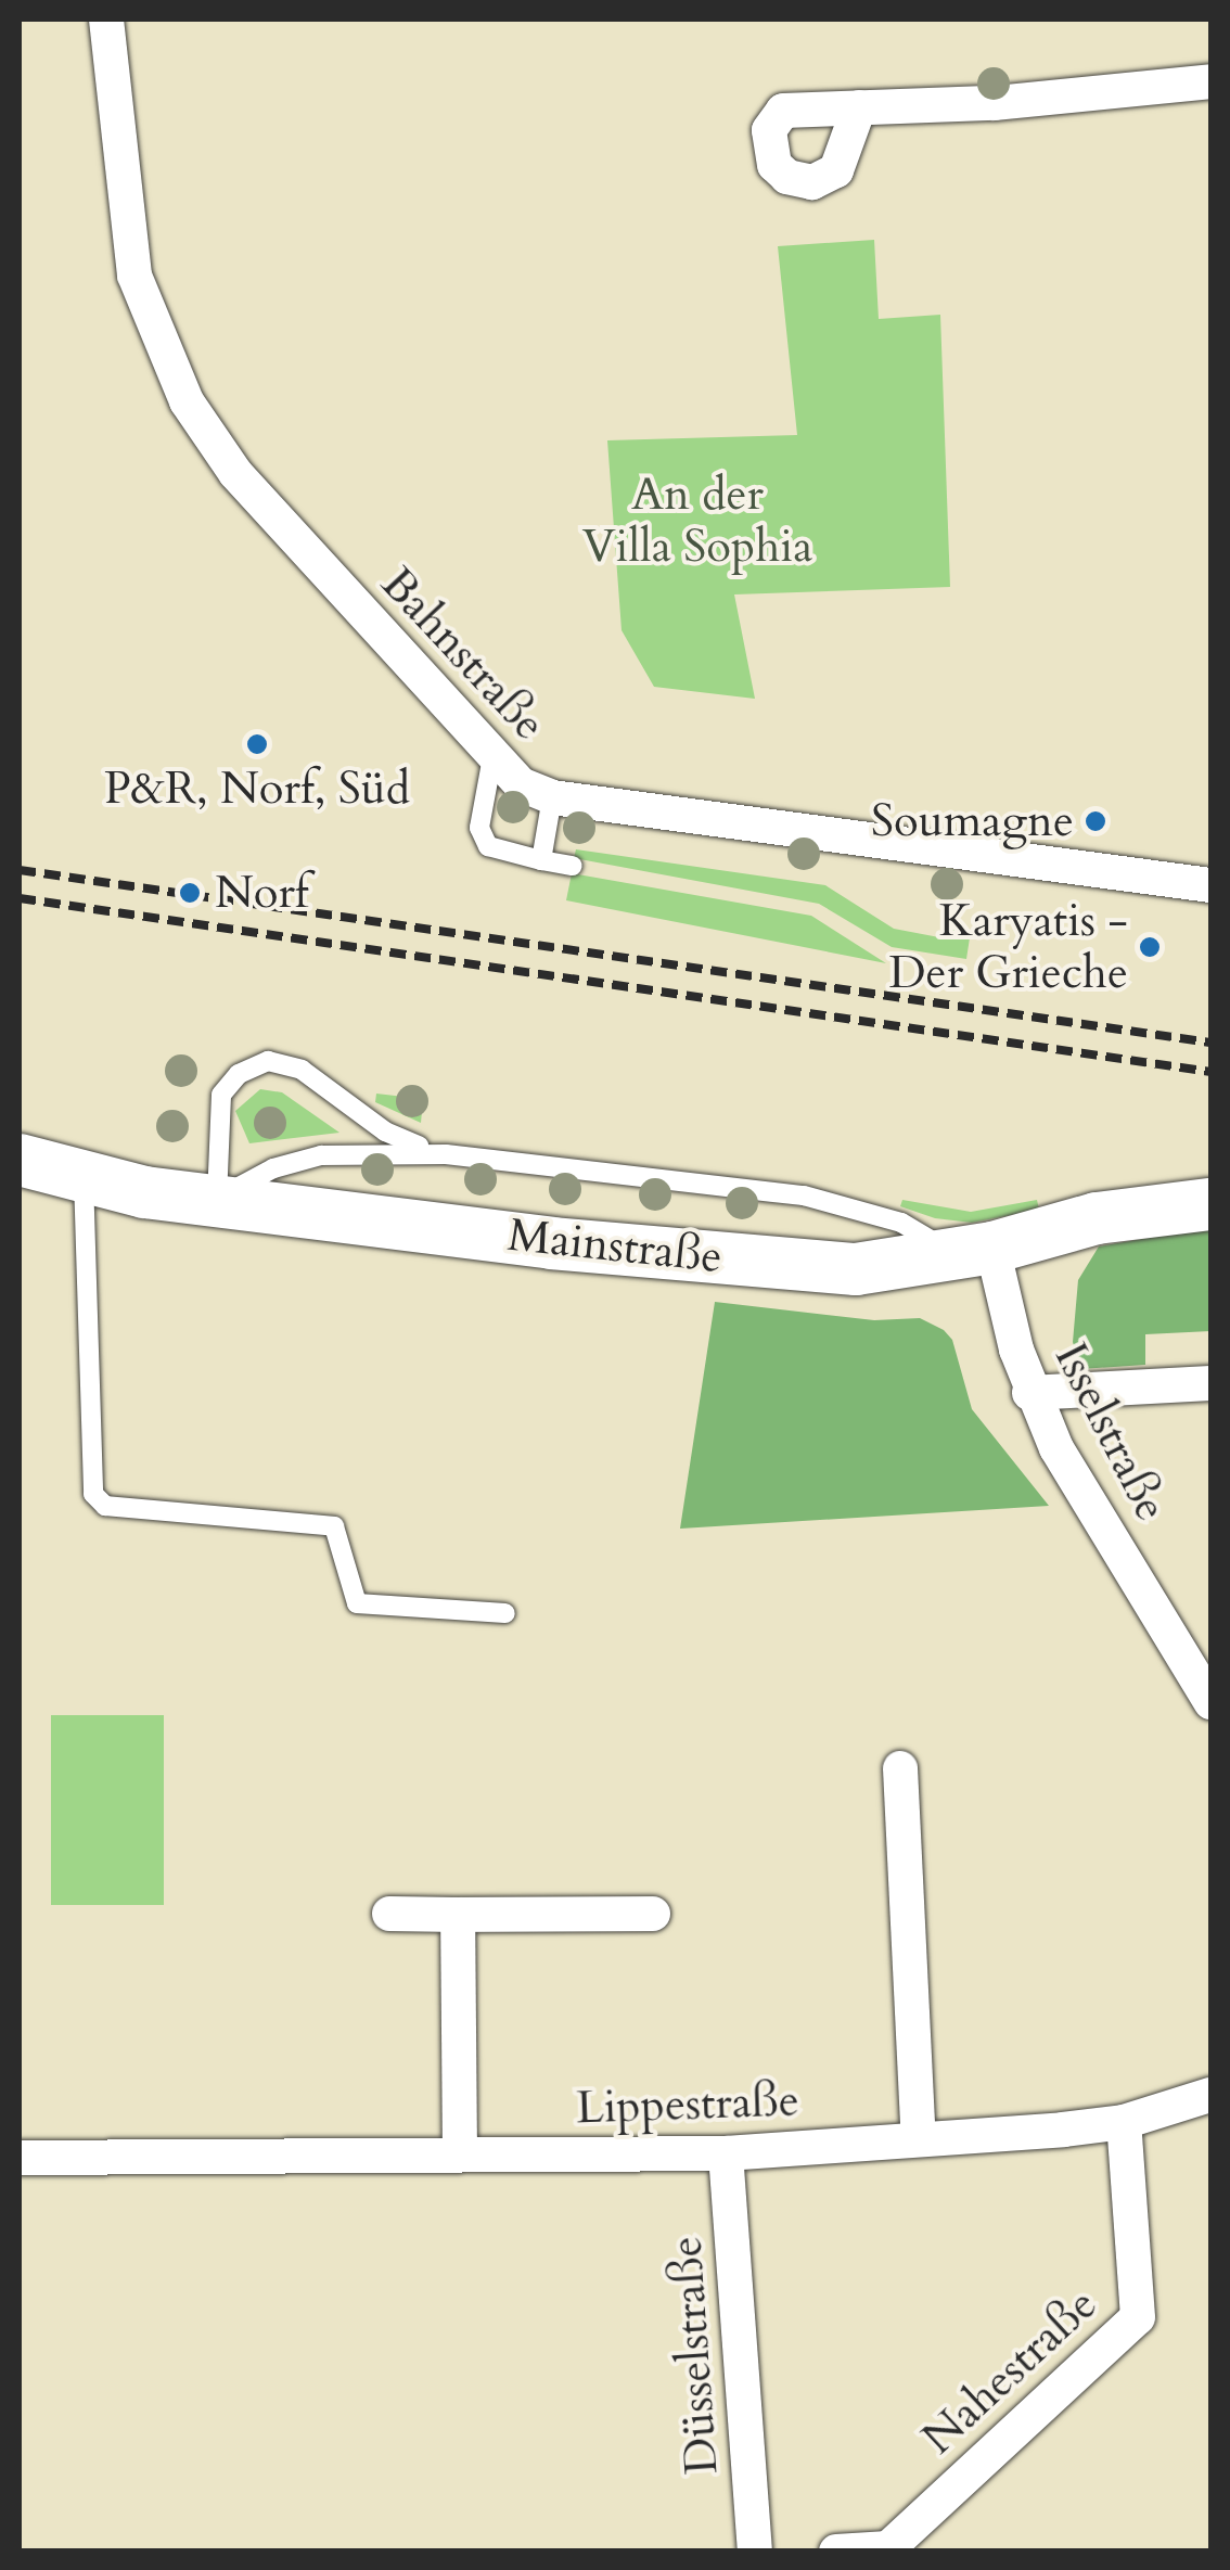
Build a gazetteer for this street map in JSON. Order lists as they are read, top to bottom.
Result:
{
  "streets": {
    "street": [
      "Bahnstraße",
      "Mainstraße",
      "Isselstraße",
      "Lippestraße",
      "Düsselstraße",
      "Nahestraße"
    ]
  },
  "crossings": [
    ["Mainstraße", "Isselstraße"],
    ["Lippestraße", "Düsselstraße"],
    ["Lippestraße", "Nahestraße"]
  ],
  "parks": ["An der Villa Sophia"],
  "places": [
    "P&R, Norf, Süd",
    "Soumagne",
    "Norf",
    "Karyatis - Der Grieche"
  ]
}
